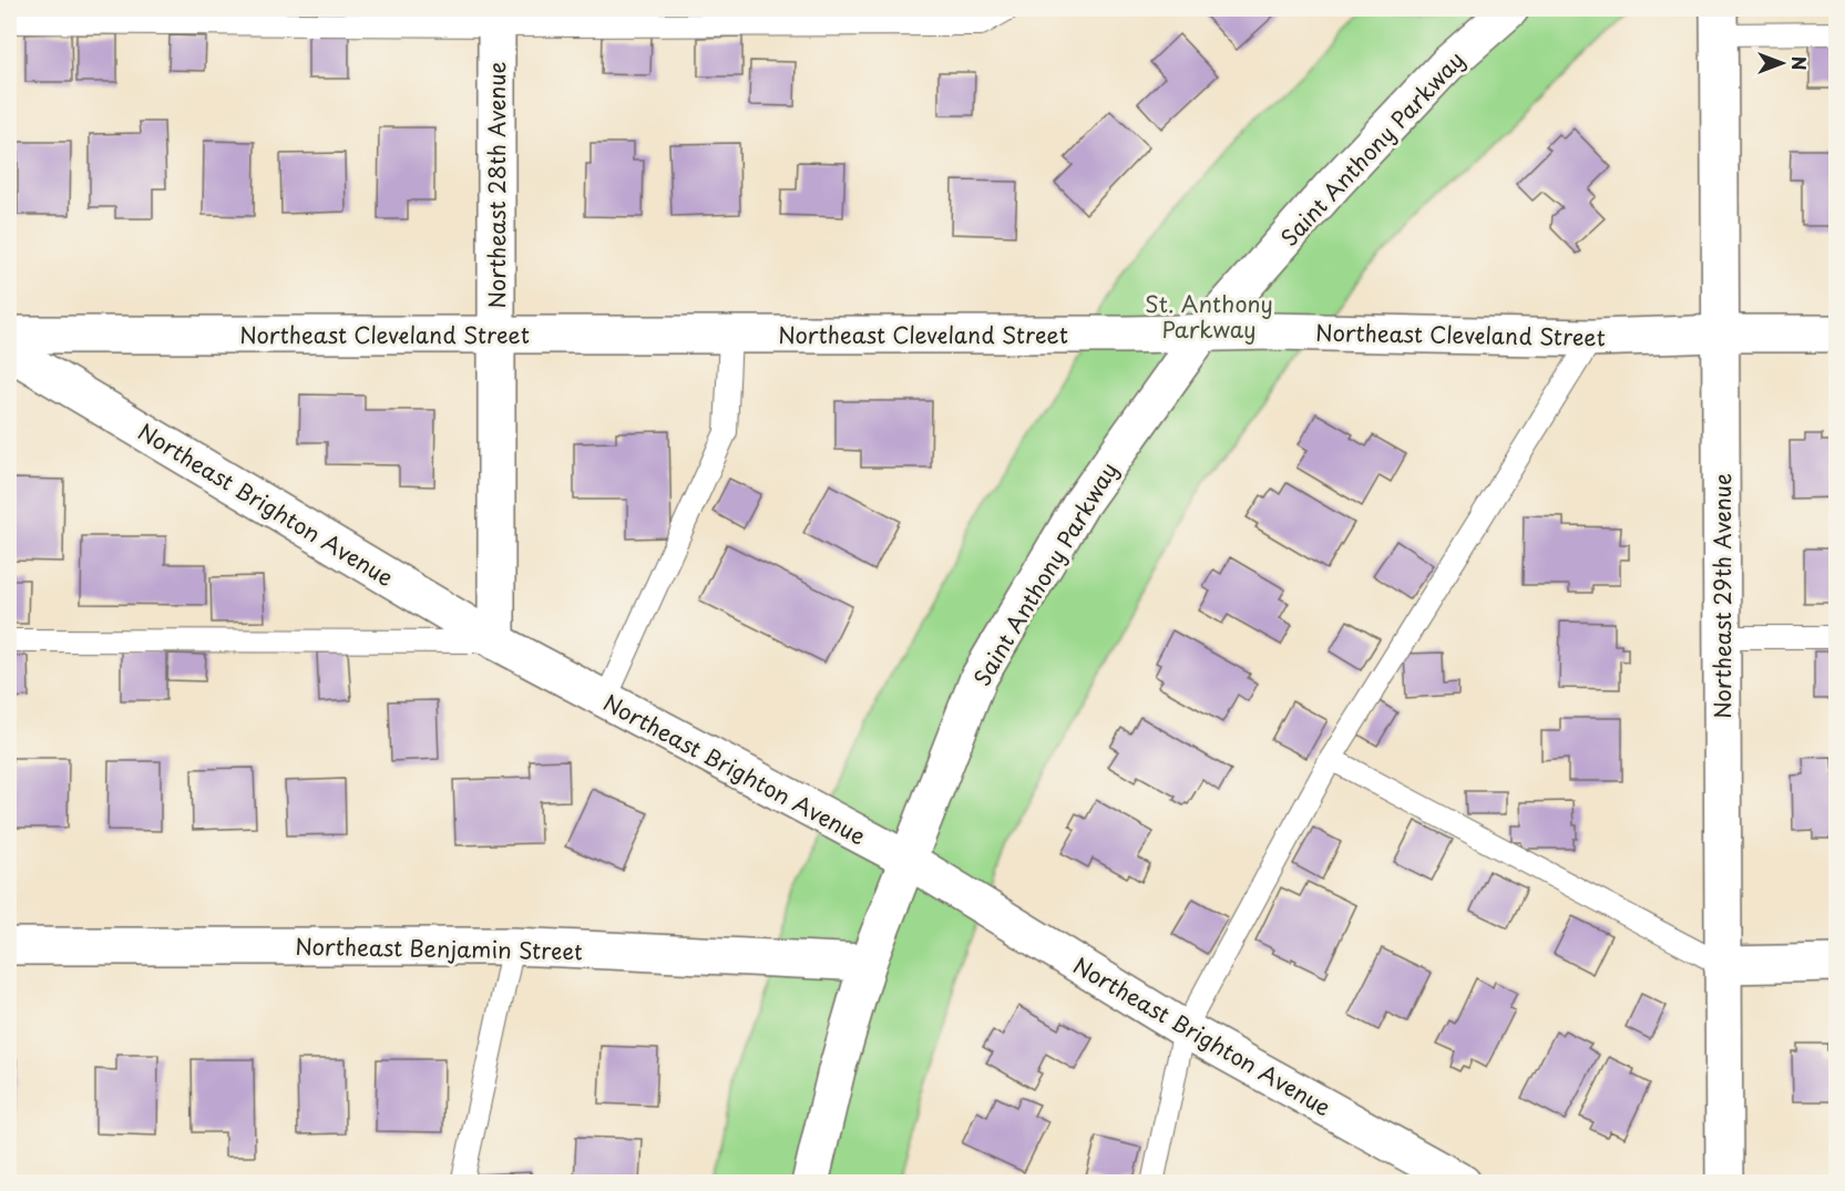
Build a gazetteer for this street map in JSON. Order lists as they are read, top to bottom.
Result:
{
  "streets": {
    "street": [
      "Saint Anthony Parkway",
      "Northeast 28th Avenue",
      "Northeast Cleveland Street",
      "Northeast Brighton Avenue",
      "Northeast 29th Avenue",
      "Northeast Benjamin Street"
    ]
  },
  "crossings": [
    ["Saint Anthony Parkway", "Northeast Cleveland Street"],
    ["Saint Anthony Parkway", "Northeast Brighton Avenue"],
    ["Saint Anthony Parkway", "Northeast Benjamin Street"],
    ["Northeast 28th Avenue", "Northeast Cleveland Street"],
    ["Northeast 28th Avenue", "Northeast Brighton Avenue"],
    ["Northeast Cleveland Street", "Northeast 29th Avenue"]
  ],
  "parks": ["St. Anthony Parkway"],
  "north": "right"
}
